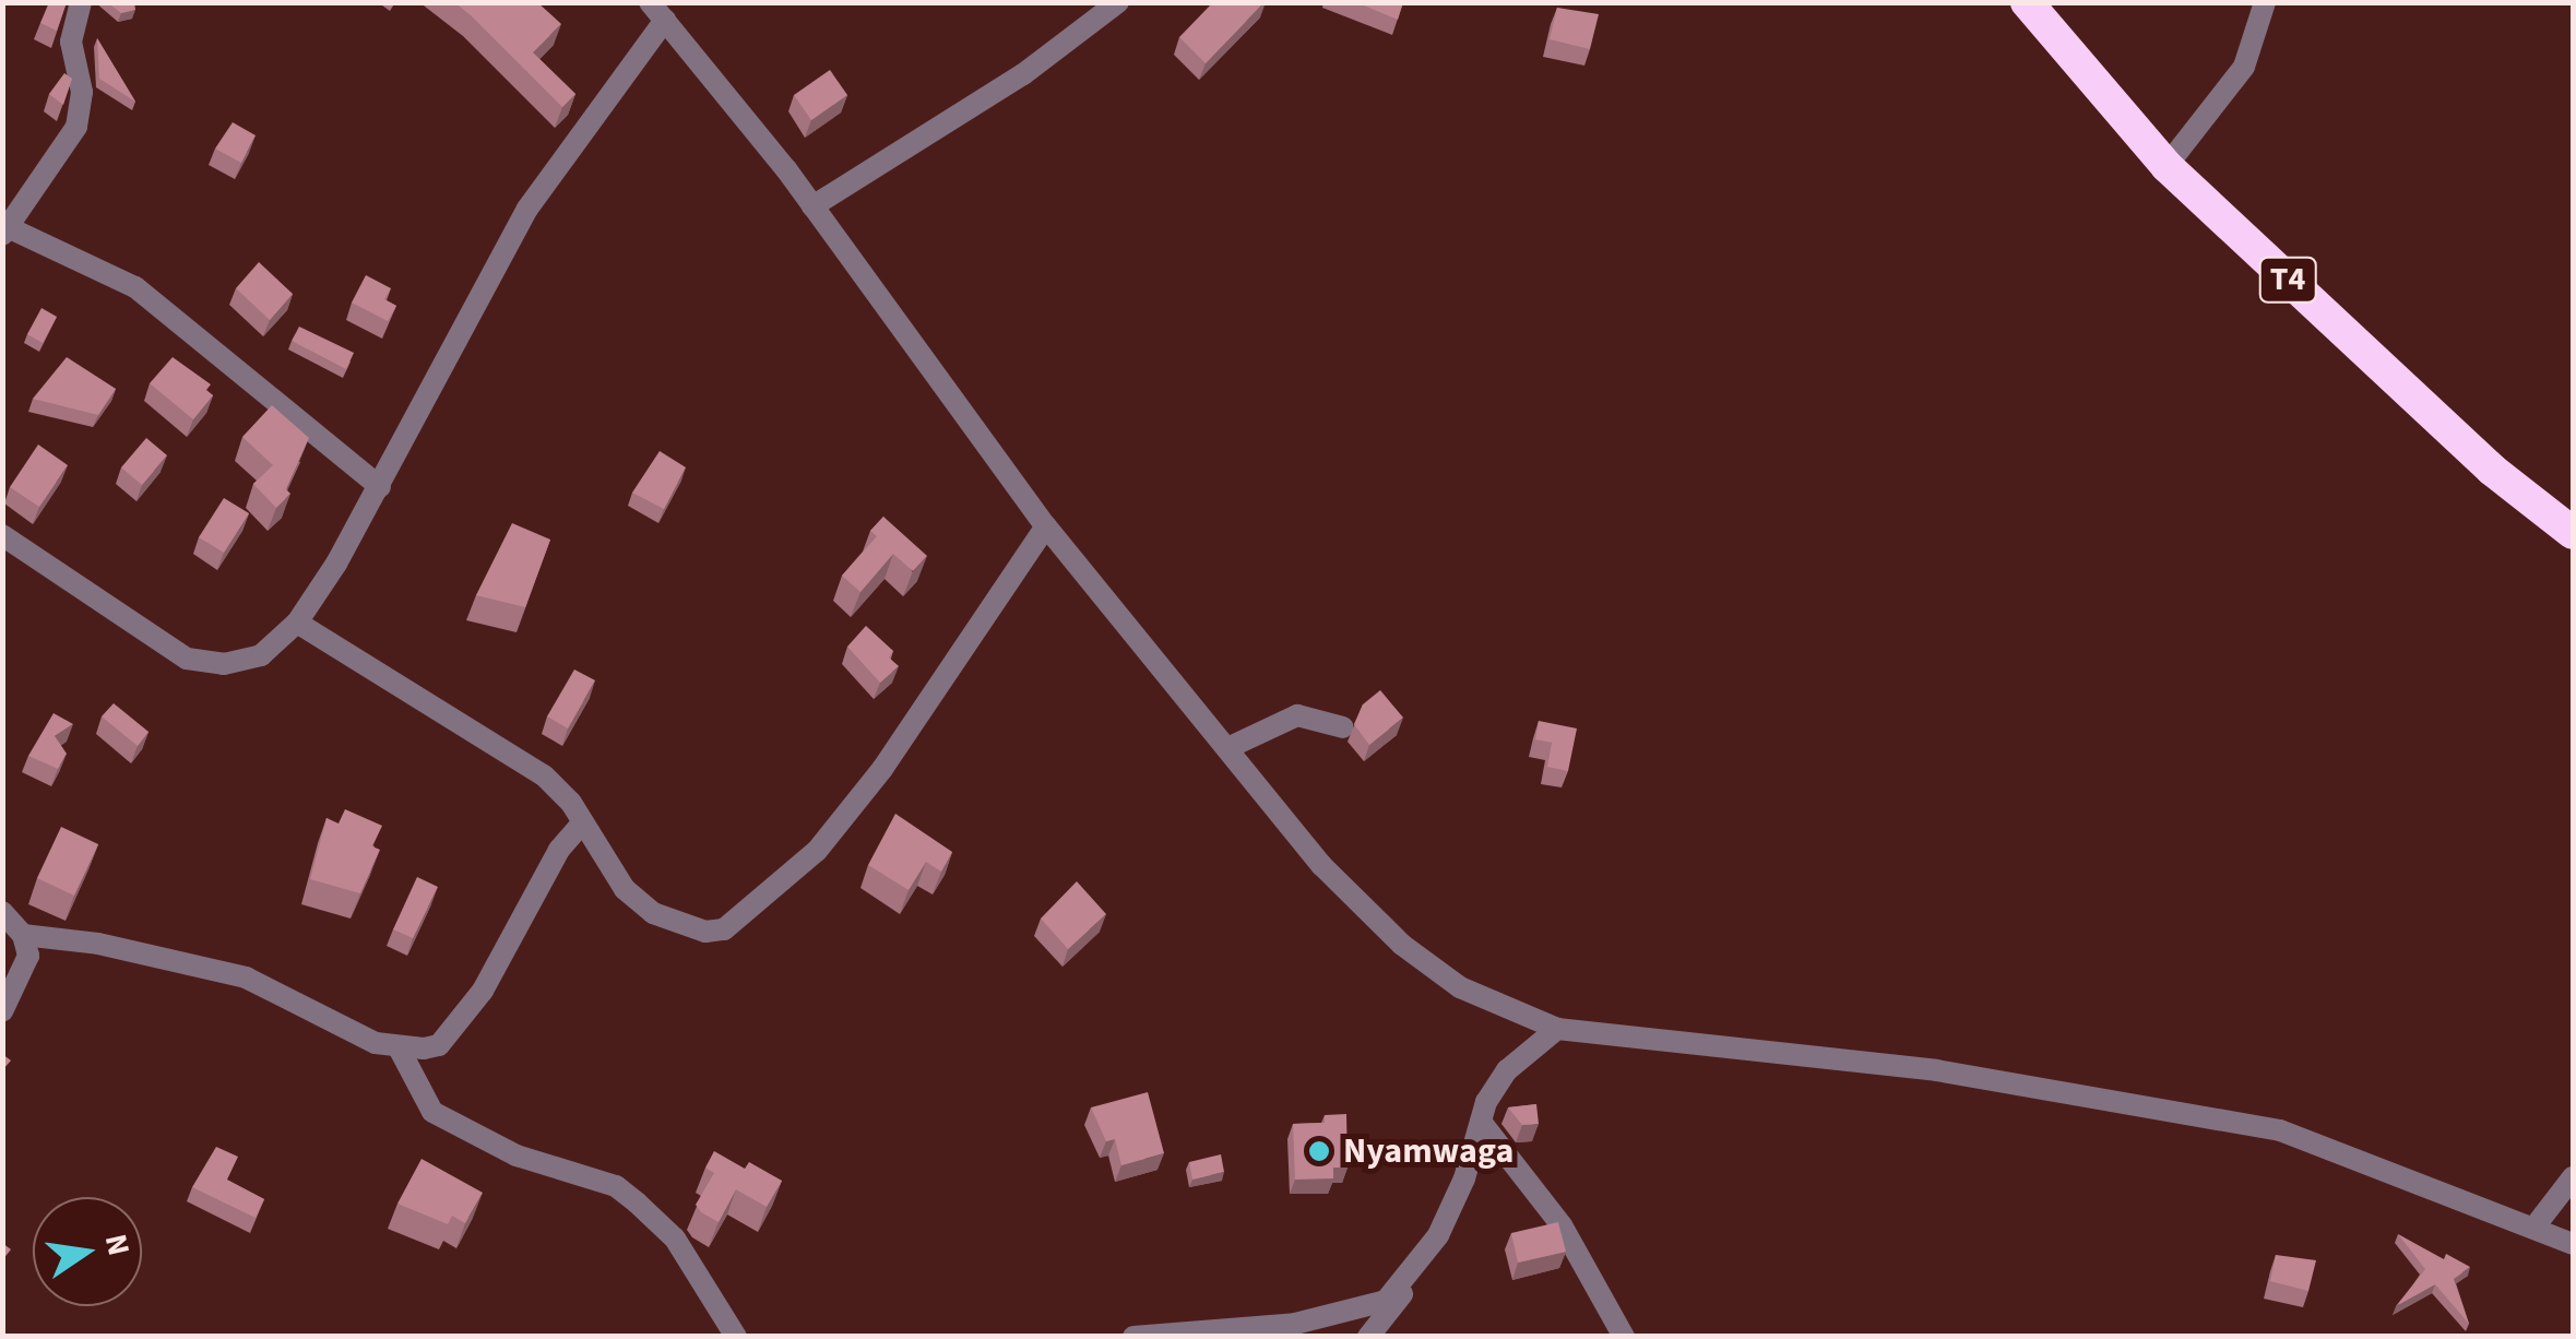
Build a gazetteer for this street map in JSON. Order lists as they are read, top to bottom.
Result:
{
  "streets": {
    "highway": ["T4"]
  },
  "places": ["Nyamwaga"],
  "north": "right"
}
